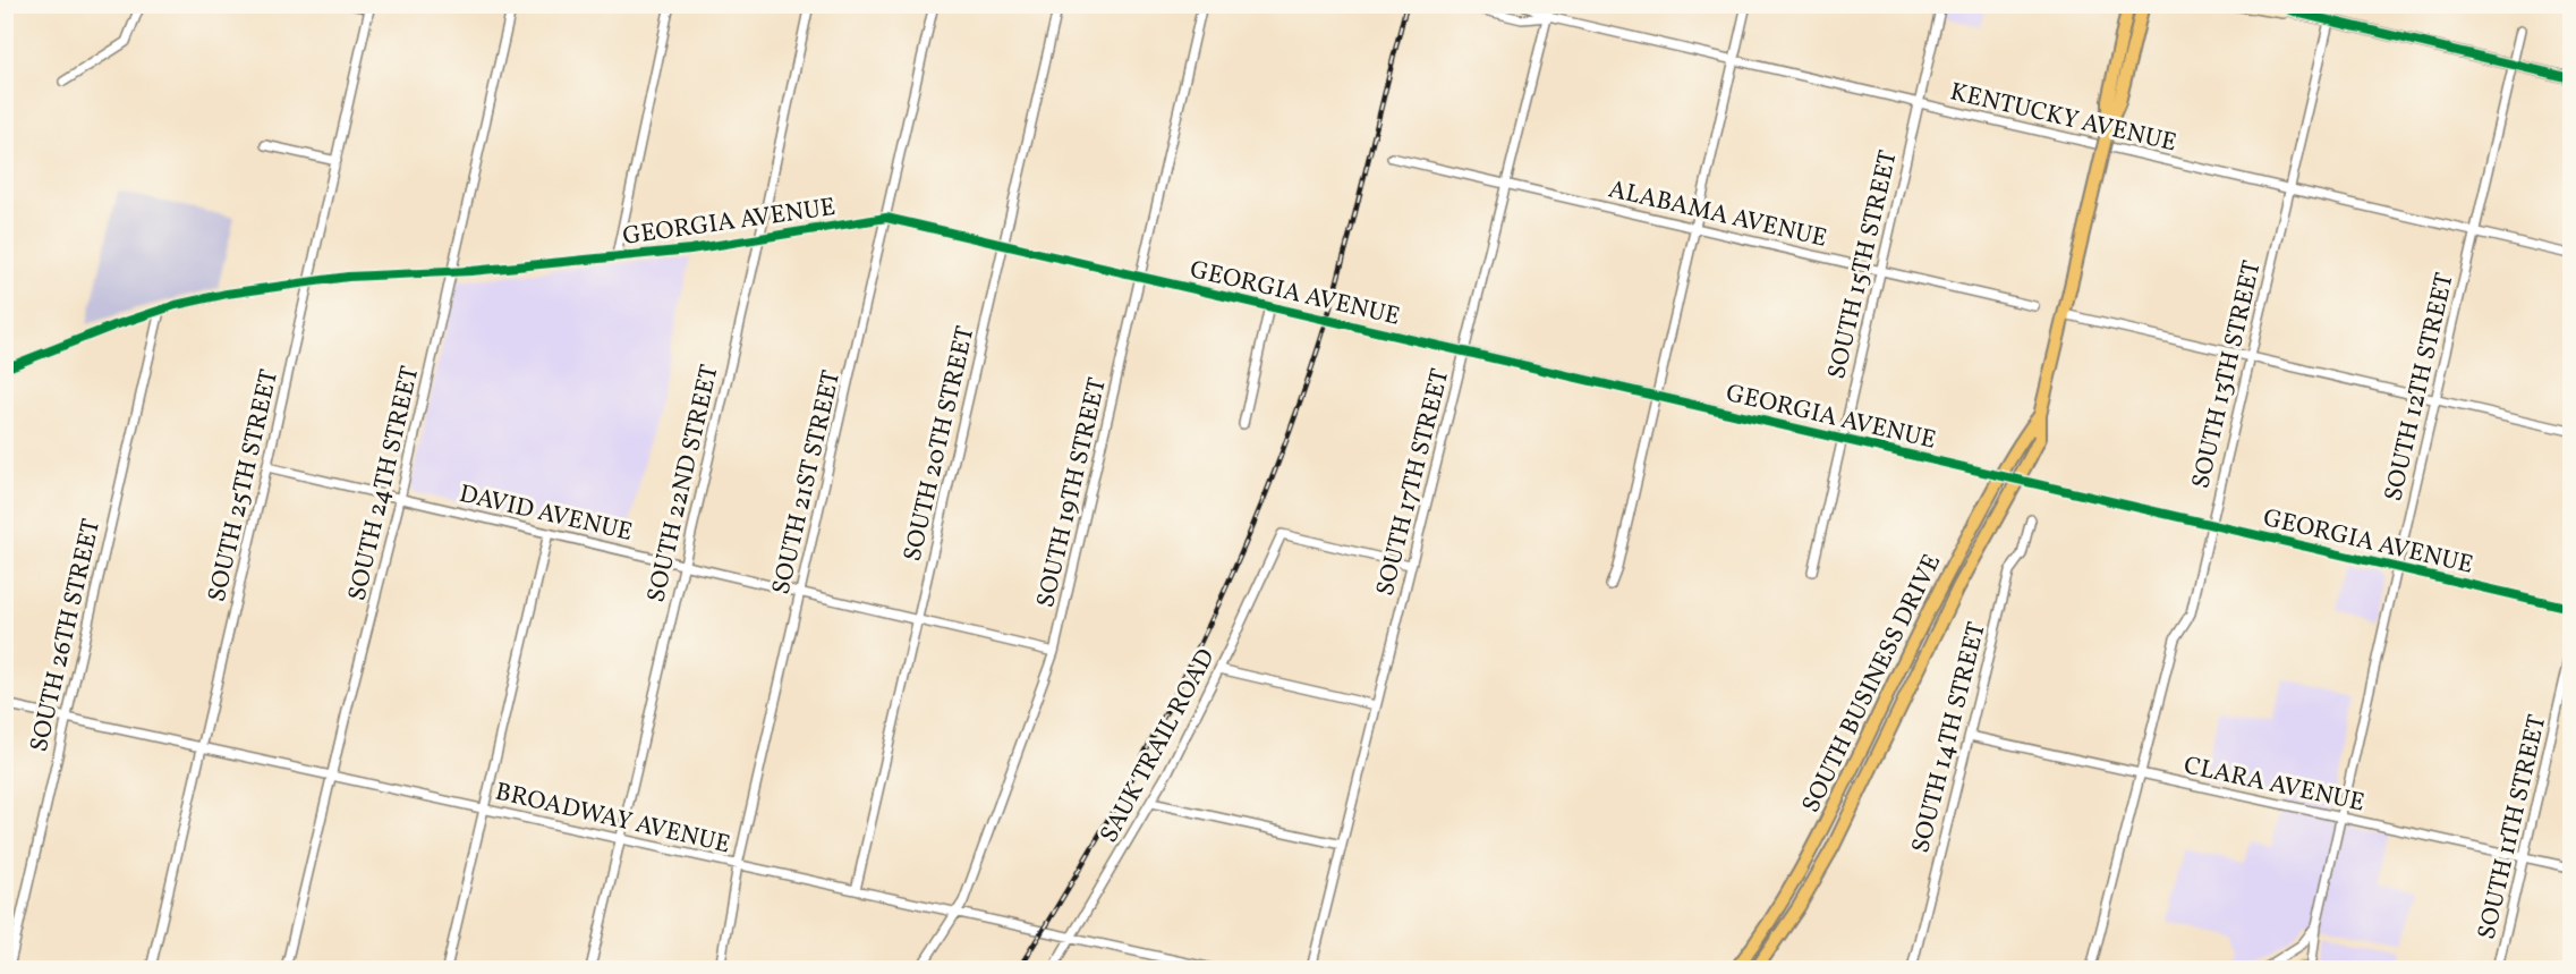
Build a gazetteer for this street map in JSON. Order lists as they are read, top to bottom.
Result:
{
  "streets": {
    "main road": ["SOUTH BUSINESS DRIVE"],
    "street": [
      "KENTUCKY AVENUE",
      "ALABAMA AVENUE",
      "GEORGIA AVENUE",
      "SOUTH 15TH STREET",
      "SOUTH 13TH STREET",
      "SOUTH 12TH STREET",
      "SOUTH 20TH STREET",
      "SOUTH 21ST STREET",
      "SOUTH 17TH STREET",
      "SOUTH 24TH STREET",
      "SOUTH 22ND STREET",
      "SOUTH 25TH STREET",
      "SOUTH 19TH STREET",
      "DAVID AVENUE",
      "SOUTH 26TH STREET",
      "SOUTH 14TH STREET",
      "SAUK TRAIL ROAD",
      "CLARA AVENUE",
      "BROADWAY AVENUE",
      "SOUTH 11TH STREET"
    ]
  },
  "crossings": [
    ["KENTUCKY AVENUE", "SOUTH 15TH STREET"],
    ["KENTUCKY AVENUE", "SOUTH 13TH STREET"],
    ["KENTUCKY AVENUE", "SOUTH 12TH STREET"],
    ["KENTUCKY AVENUE", "SOUTH 17TH STREET"],
    ["ALABAMA AVENUE", "SOUTH 15TH STREET"],
    ["ALABAMA AVENUE", "SOUTH 17TH STREET"],
    ["GEORGIA AVENUE", "SOUTH 15TH STREET"],
    ["GEORGIA AVENUE", "SOUTH 13TH STREET"],
    ["GEORGIA AVENUE", "SOUTH 12TH STREET"],
    ["GEORGIA AVENUE", "SOUTH 20TH STREET"],
    ["GEORGIA AVENUE", "SOUTH 21ST STREET"],
    ["GEORGIA AVENUE", "SOUTH 17TH STREET"],
    ["GEORGIA AVENUE", "SOUTH 24TH STREET"],
    ["GEORGIA AVENUE", "SOUTH 22ND STREET"],
    ["GEORGIA AVENUE", "SOUTH 25TH STREET"],
    ["GEORGIA AVENUE", "SOUTH 19TH STREET"],
    ["GEORGIA AVENUE", "SOUTH 26TH STREET"],
    ["GEORGIA AVENUE", "SOUTH BUSINESS DRIVE"],
    ["SOUTH 13TH STREET", "CLARA AVENUE"],
    ["SOUTH 12TH STREET", "CLARA AVENUE"],
    ["SOUTH 20TH STREET", "DAVID AVENUE"],
    ["SOUTH 20TH STREET", "BROADWAY AVENUE"],
    ["SOUTH 21ST STREET", "DAVID AVENUE"],
    ["SOUTH 21ST STREET", "BROADWAY AVENUE"],
    ["SOUTH 17TH STREET", "SAUK TRAIL ROAD"],
    ["SOUTH 24TH STREET", "DAVID AVENUE"],
    ["SOUTH 24TH STREET", "BROADWAY AVENUE"],
    ["SOUTH 22ND STREET", "DAVID AVENUE"],
    ["SOUTH 22ND STREET", "BROADWAY AVENUE"],
    ["SOUTH 25TH STREET", "DAVID AVENUE"],
    ["SOUTH 25TH STREET", "BROADWAY AVENUE"],
    ["SOUTH 19TH STREET", "DAVID AVENUE"],
    ["SOUTH 19TH STREET", "BROADWAY AVENUE"],
    ["SOUTH 26TH STREET", "BROADWAY AVENUE"],
    ["SOUTH 14TH STREET", "CLARA AVENUE"],
    ["SAUK TRAIL ROAD", "BROADWAY AVENUE"],
    ["CLARA AVENUE", "SOUTH 11TH STREET"]
  ]
}
